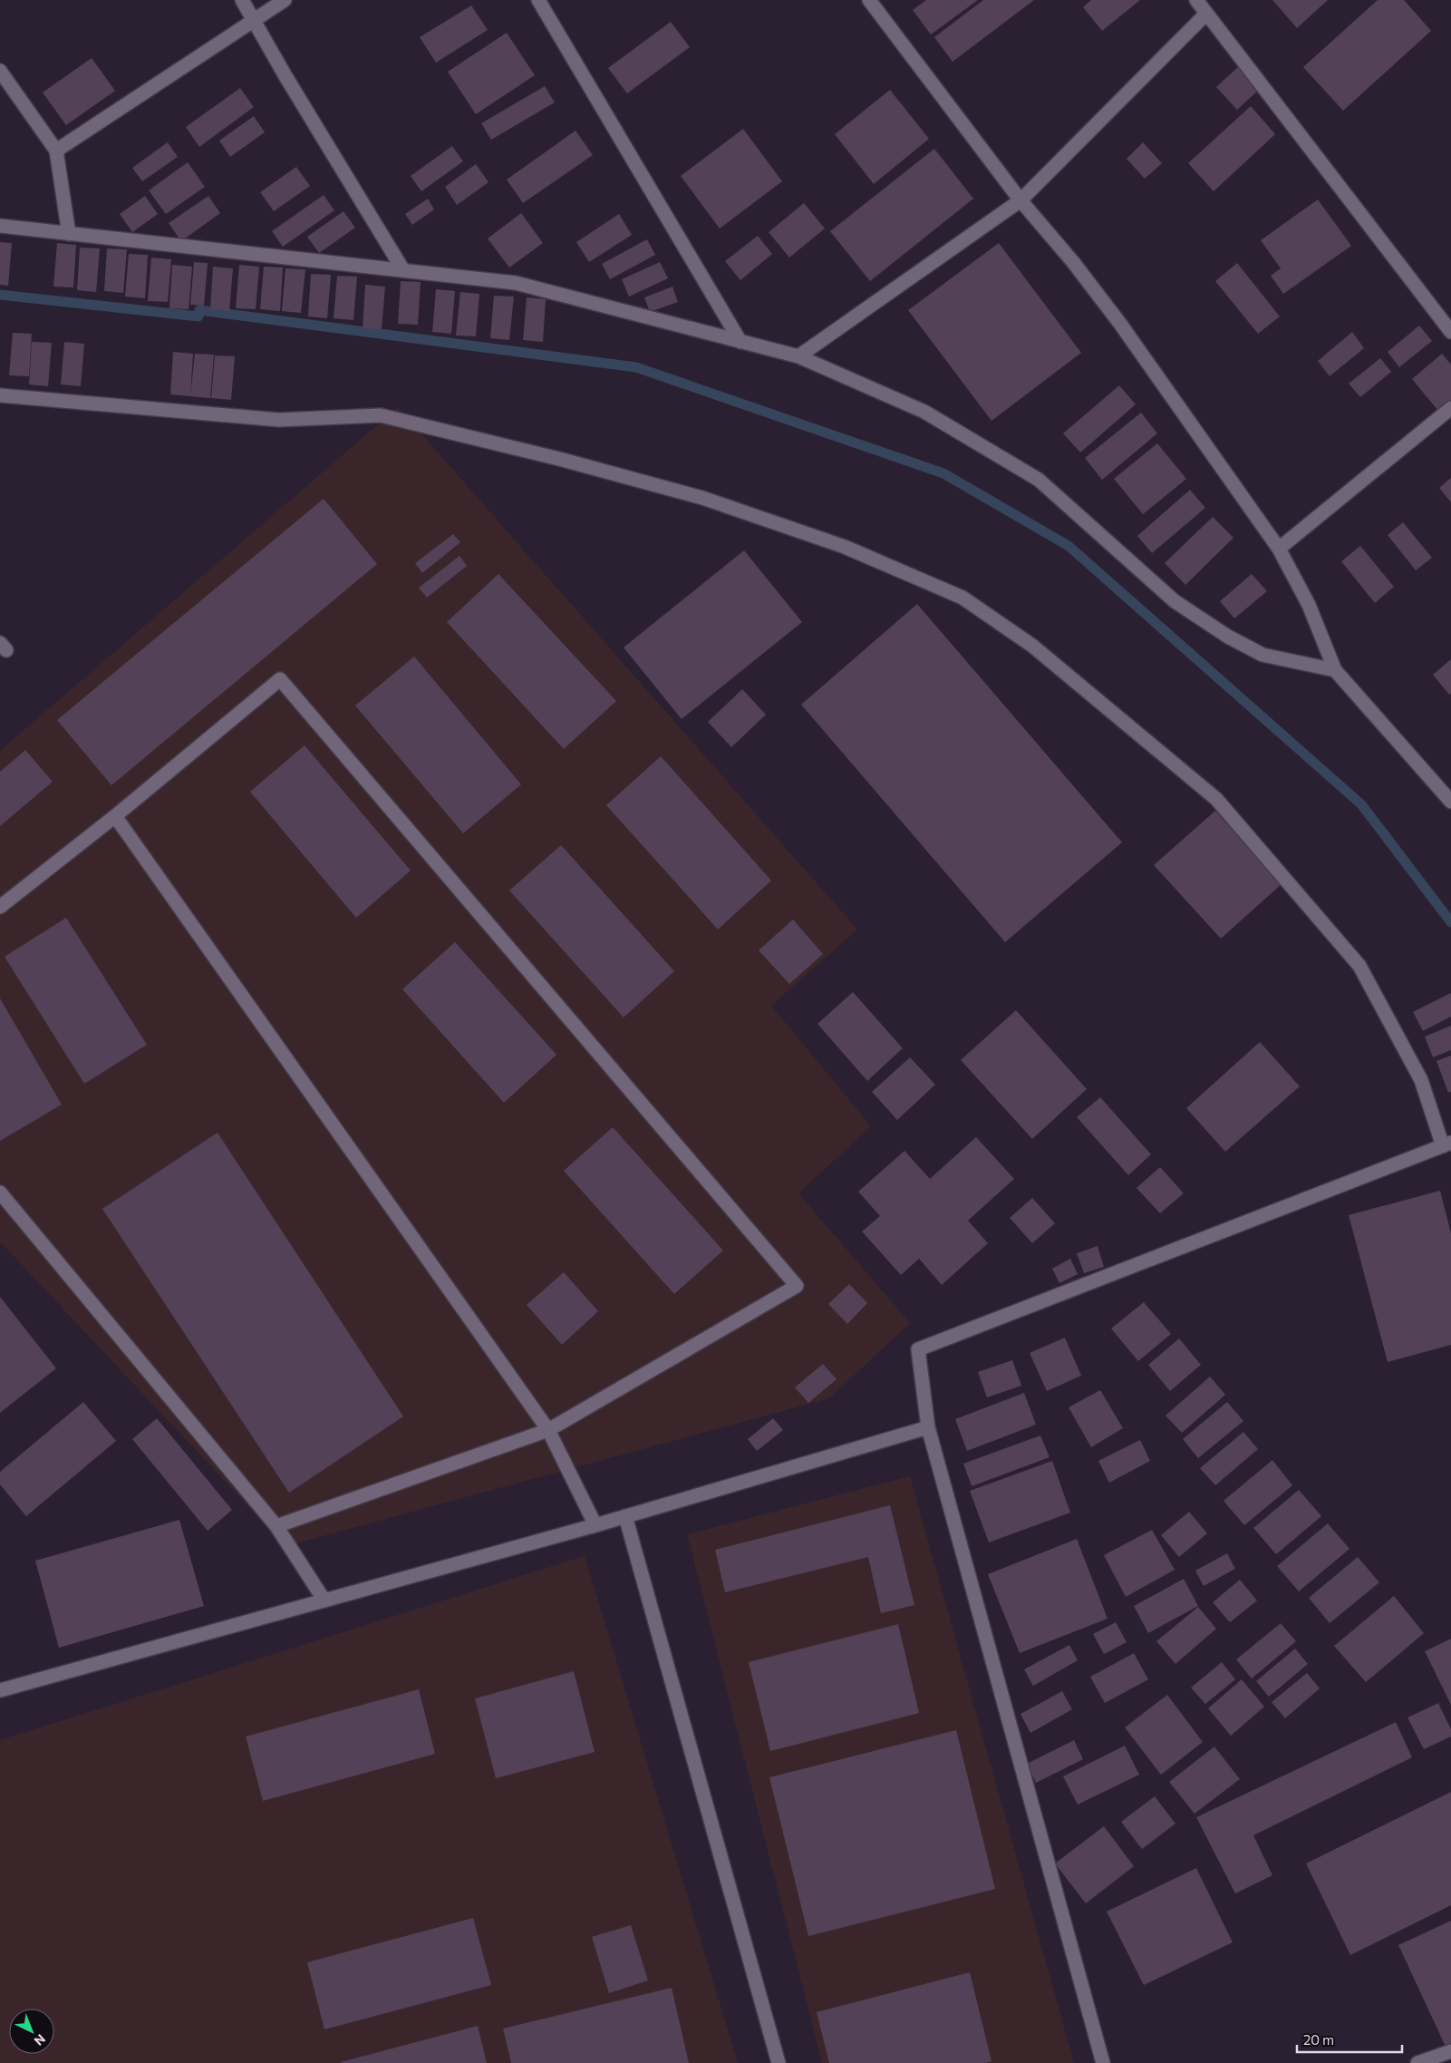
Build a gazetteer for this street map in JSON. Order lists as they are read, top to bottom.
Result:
{
  "scale_bar": "20 m",
  "north": "bottom right"
}
